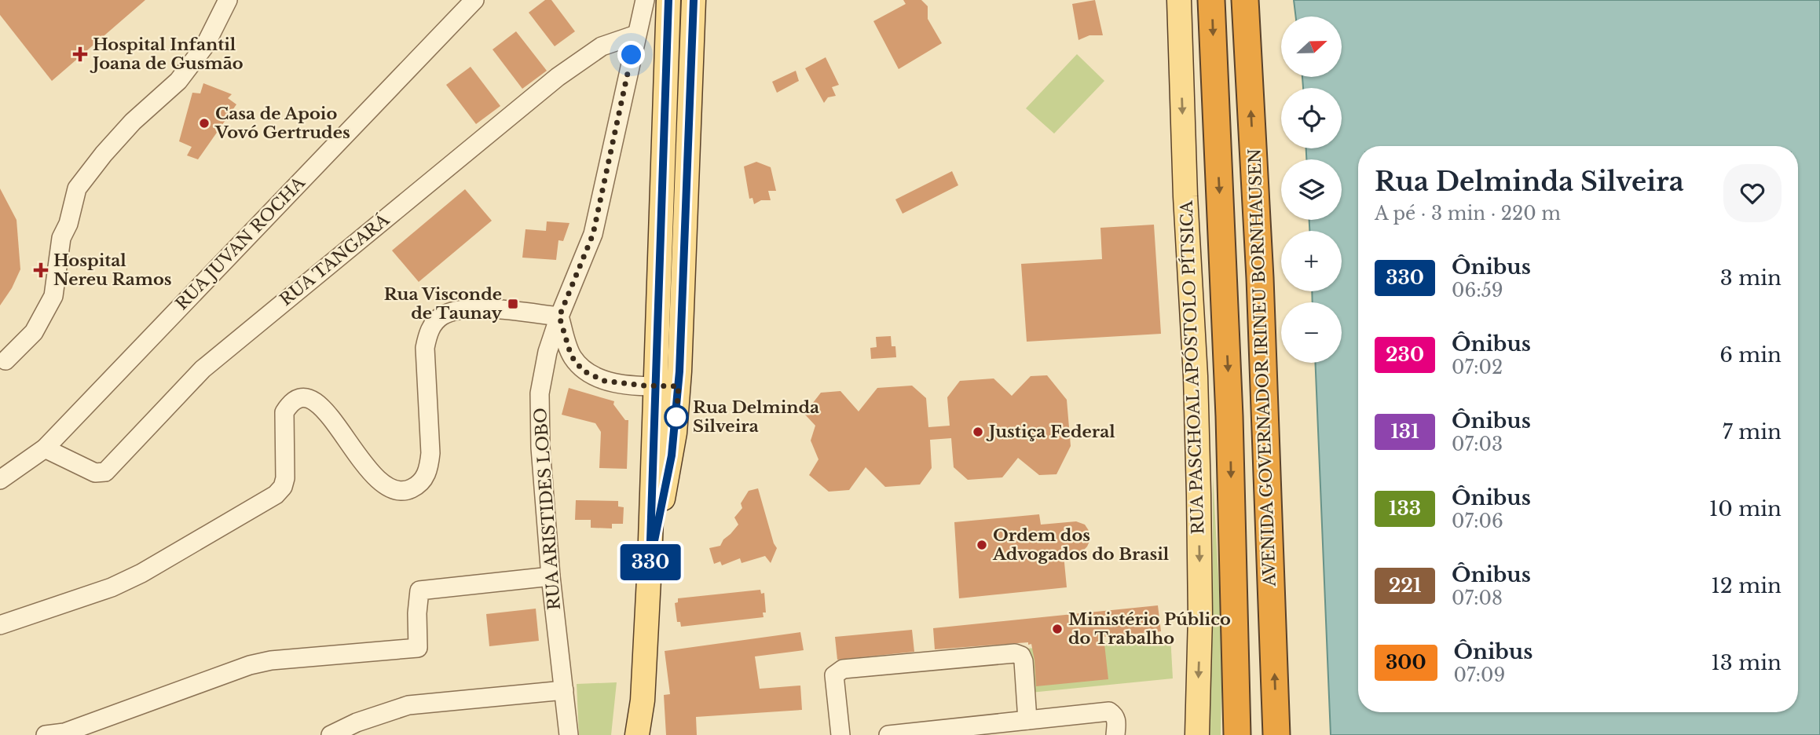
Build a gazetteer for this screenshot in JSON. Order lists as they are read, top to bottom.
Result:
{
  "streets": {
    "highway": ["AVENIDA GOVERNADOR IRINEU BORNHAUSEN"],
    "main road": ["RUA PASCHOAL APÓSTOLO PÍTSICA"],
    "street": ["RUA JUVAN ROCHA", "RUA TANGARÁ", "RUA ARISTIDES LOBO"]
  },
  "crossings": [
    ["RUA JUVAN ROCHA", "RUA TANGARÁ"],
    ["RUA TANGARÁ", "RUA ARISTIDES LOBO"]
  ],
  "one_way": ["RUA PASCHOAL APÓSTOLO PÍTSICA"],
  "places": {
    "health": ["Hospital Infantil Joana de Gusmão", "Hospital Nereu Ramos"],
    "other": [
      "Casa de Apoio Vovó Gertrudes",
      "Rua Delminda Silveira",
      "Justiça Federal",
      "Ordem dos Advogados do Brasil",
      "Ministério Público do Trabalho"
    ],
    "transit": ["Rua Visconde de Taunay"]
  },
  "lines": ["bus line 330"],
  "north": "right",
  "page": {
    "on_map": "330",
    "map_buttons": ["+", "−"],
    "heading": ["Rua Delminda Silveira", "A pé · 3 min · 220 m"],
    "list": [
      {
        "mark": "330",
        "name": "Ônibus",
        "note": "06:59",
        "value": "3 min"
      },
      {
        "mark": "230",
        "name": "Ônibus",
        "note": "07:02",
        "value": "6 min"
      },
      {
        "mark": "131",
        "name": "Ônibus",
        "note": "07:03",
        "value": "7 min"
      },
      {
        "mark": "133",
        "name": "Ônibus",
        "note": "07:06",
        "value": "10 min"
      },
      {
        "mark": "221",
        "name": "Ônibus",
        "note": "07:08",
        "value": "12 min"
      },
      {
        "mark": "300",
        "name": "Ônibus",
        "note": "07:09",
        "value": "13 min"
      }
    ]
  }
}
